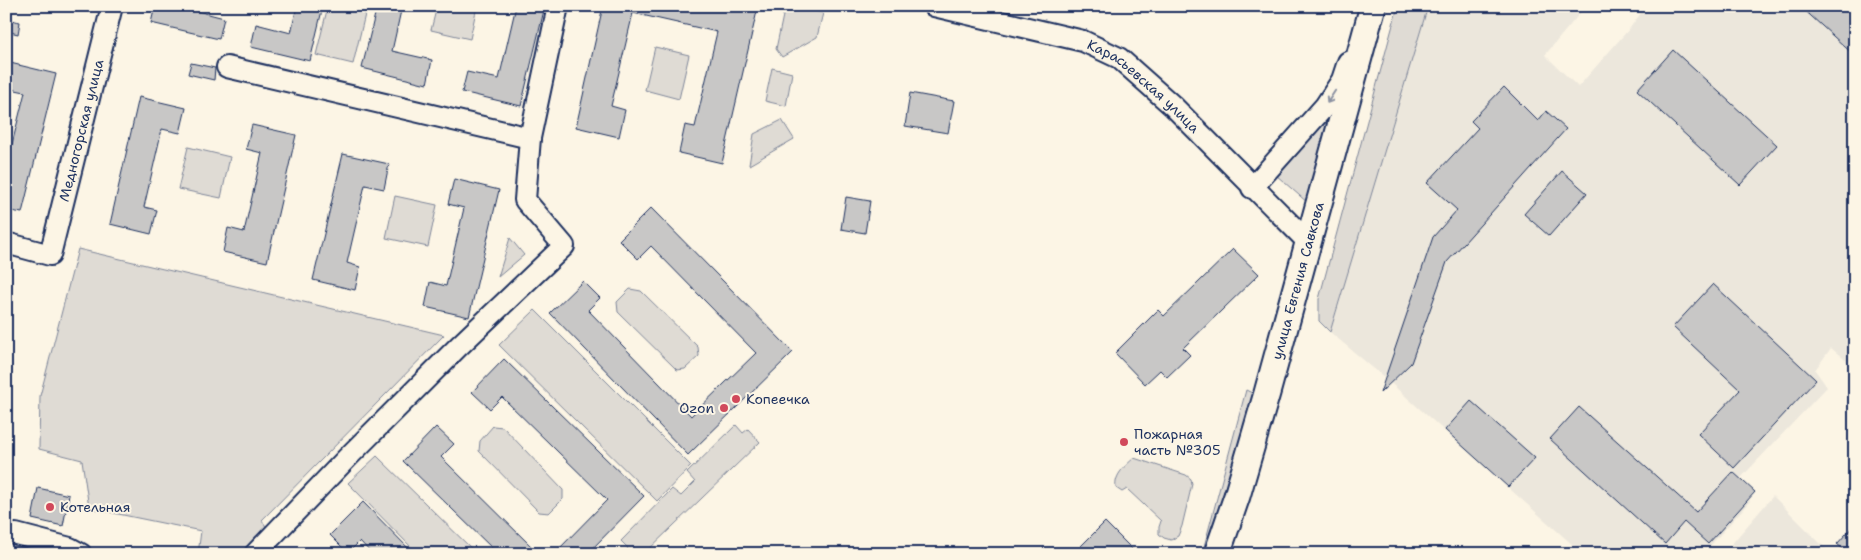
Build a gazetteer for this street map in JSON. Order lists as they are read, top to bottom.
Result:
{
  "streets": {
    "main road": ["улица Евгения Савкова"],
    "street": ["Карасьевская улица", "Медногорская улица"]
  },
  "crossings": [
    ["Карасьевская улица", "улица Евгения Савкова"]
  ],
  "places": [
    "Копеечка",
    "Ozon",
    "Пожарная часть №305",
    "Котельная"
  ]
}
